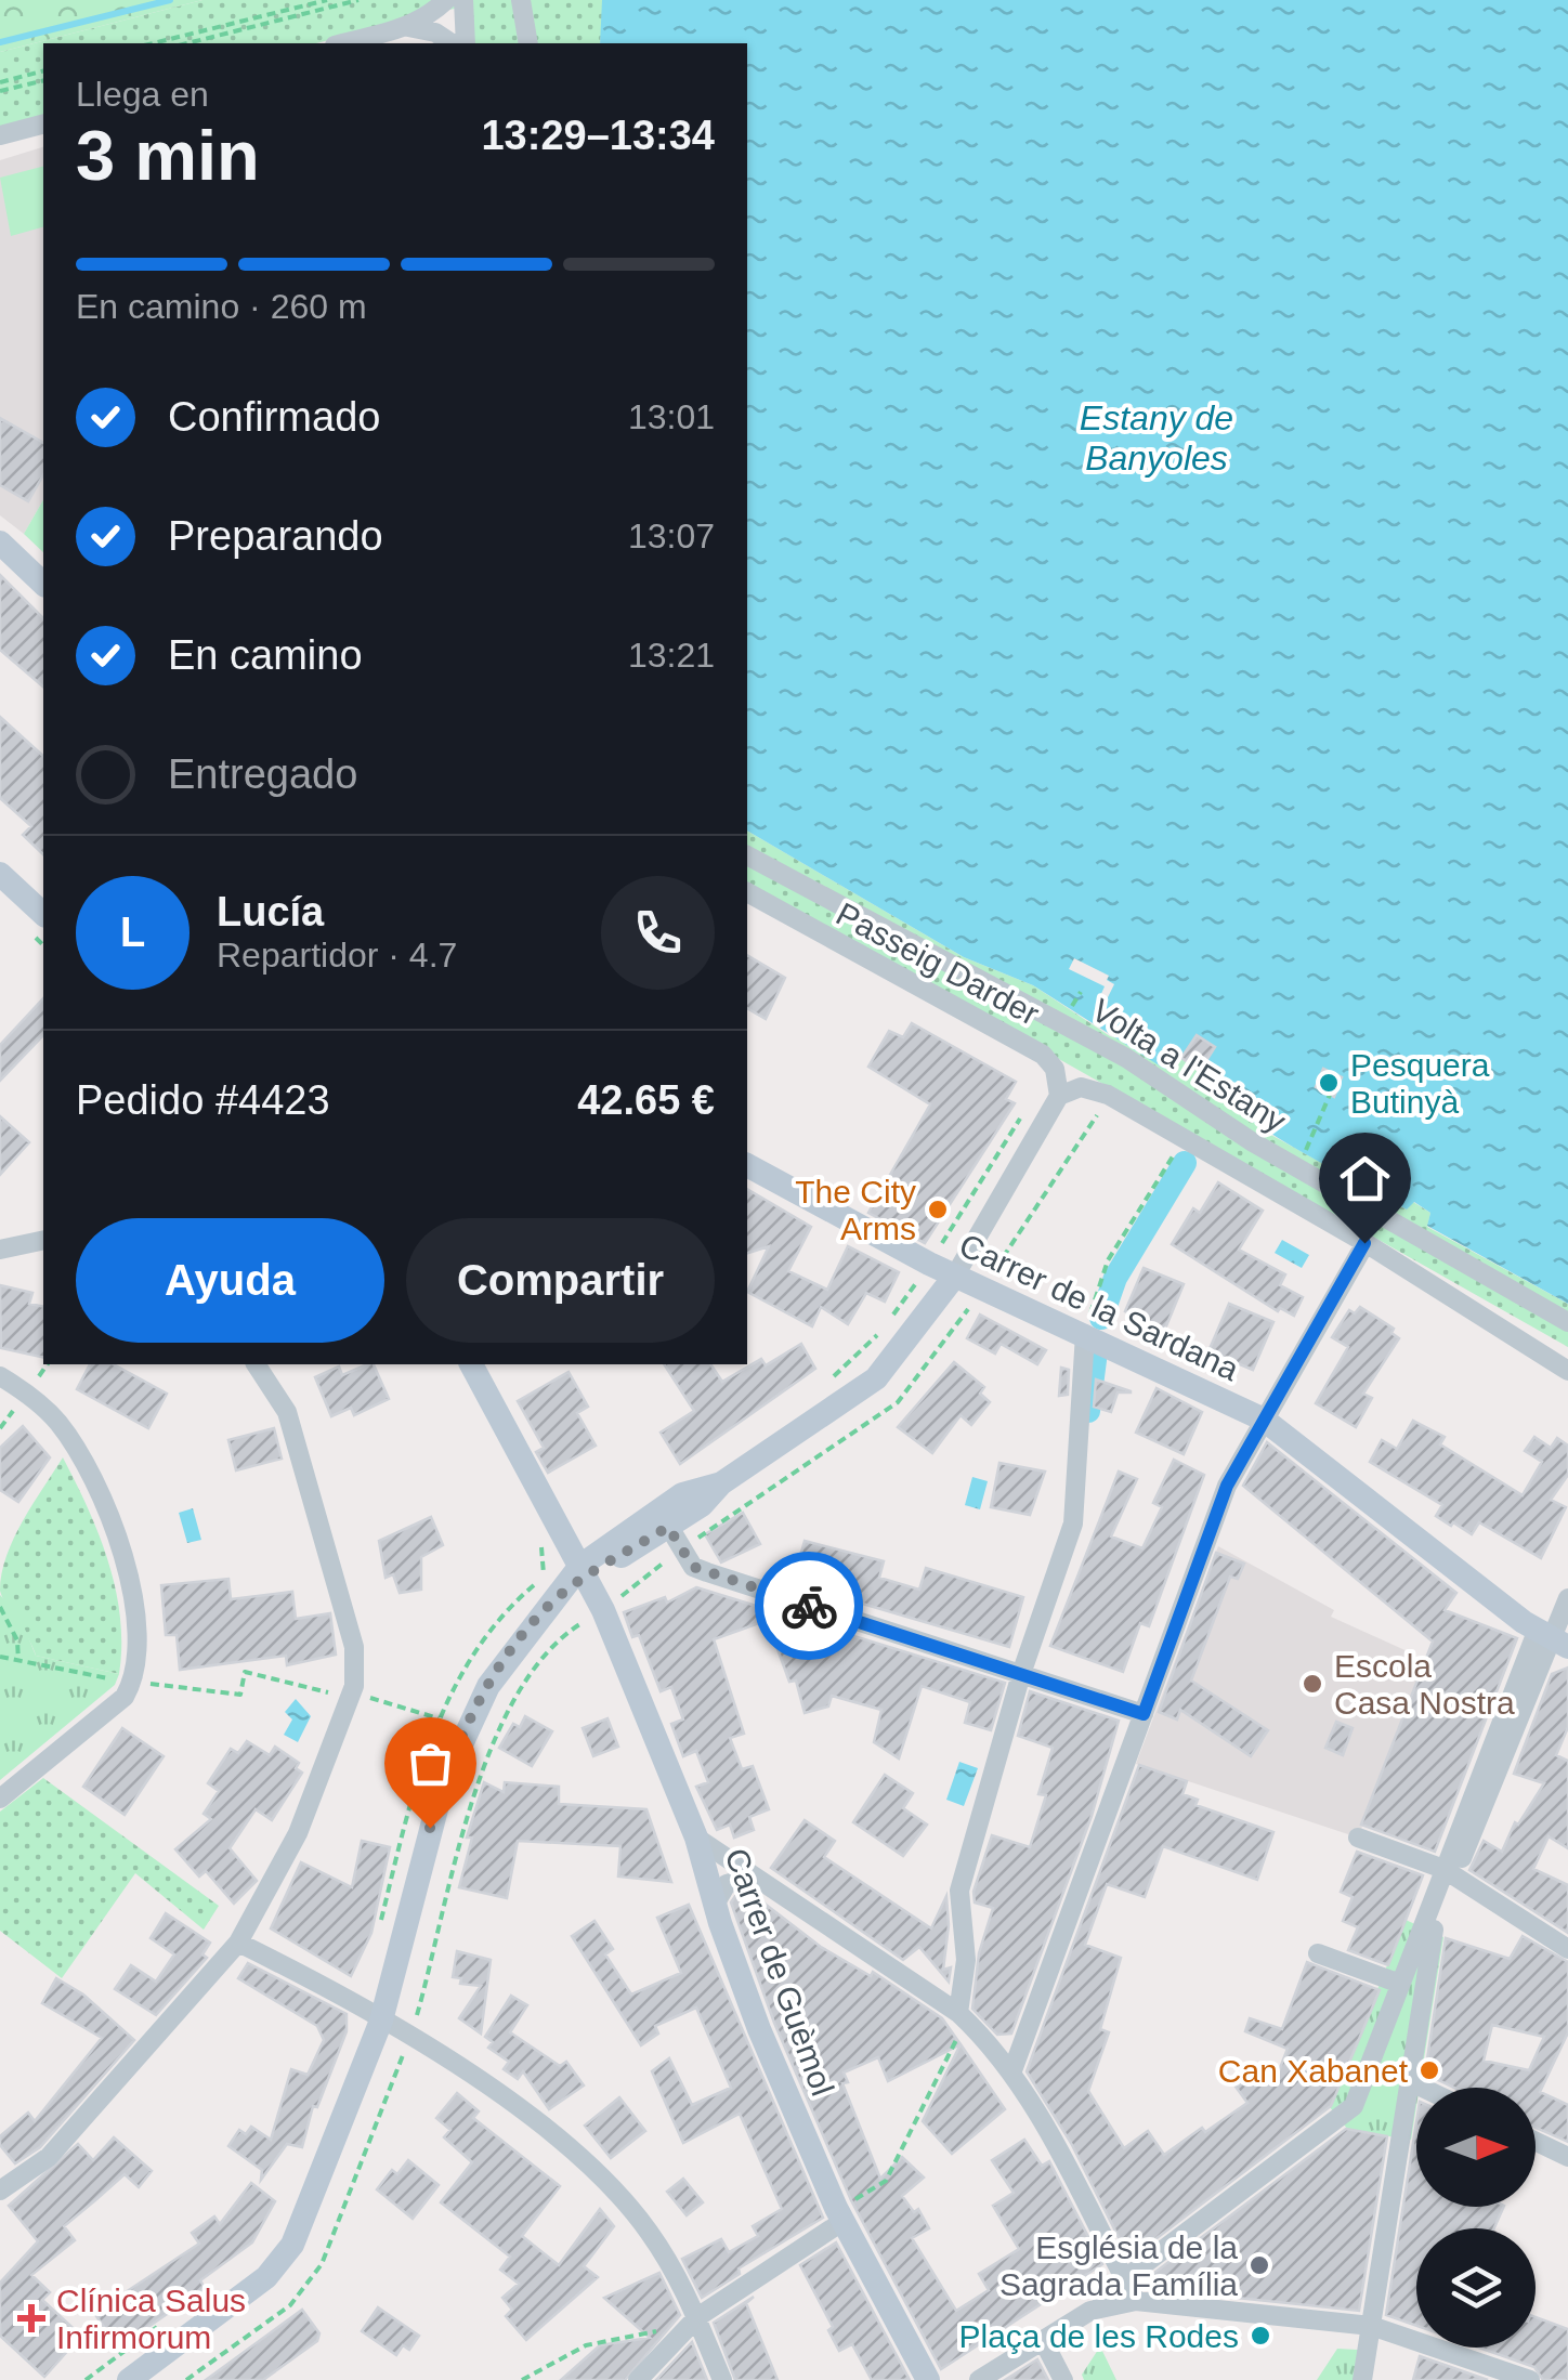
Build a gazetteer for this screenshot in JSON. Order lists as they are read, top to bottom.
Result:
{
  "streets": {
    "main road": ["Carrer de la Sardana", "Carrer de Guèmol"],
    "street": ["Passeig Darder", "Volta a l'Estany"]
  },
  "crossings": [
    ["Passeig Darder", "Volta a l'Estany"]
  ],
  "water": ["Estany de Banyoles"],
  "places": {
    "other": [
      "Pesquera Butinyà",
      "The City Arms",
      "Escola Casa Nostra",
      "Can Xabanet",
      "Església de la Sagrada Família",
      "Plaça de les Rodes"
    ],
    "health": ["Clínica Salus Infirmorum"]
  },
  "north": "right",
  "page": {
    "heading": ["3 min", "Llega en", "13:29–13:34"],
    "panel": [
      "Lucía",
      "Repartidor · 4.7",
      "Pedido #4423",
      "42.65 €"
    ],
    "bar": "En camino · 260 m",
    "list": [
      ["Confirmado", "13:01"],
      ["Preparando", "13:07"],
      ["En camino", "13:21"],
      "Entregado"
    ],
    "round": "L",
    "buttons": ["Ayuda", "Compartir"]
  }
}
